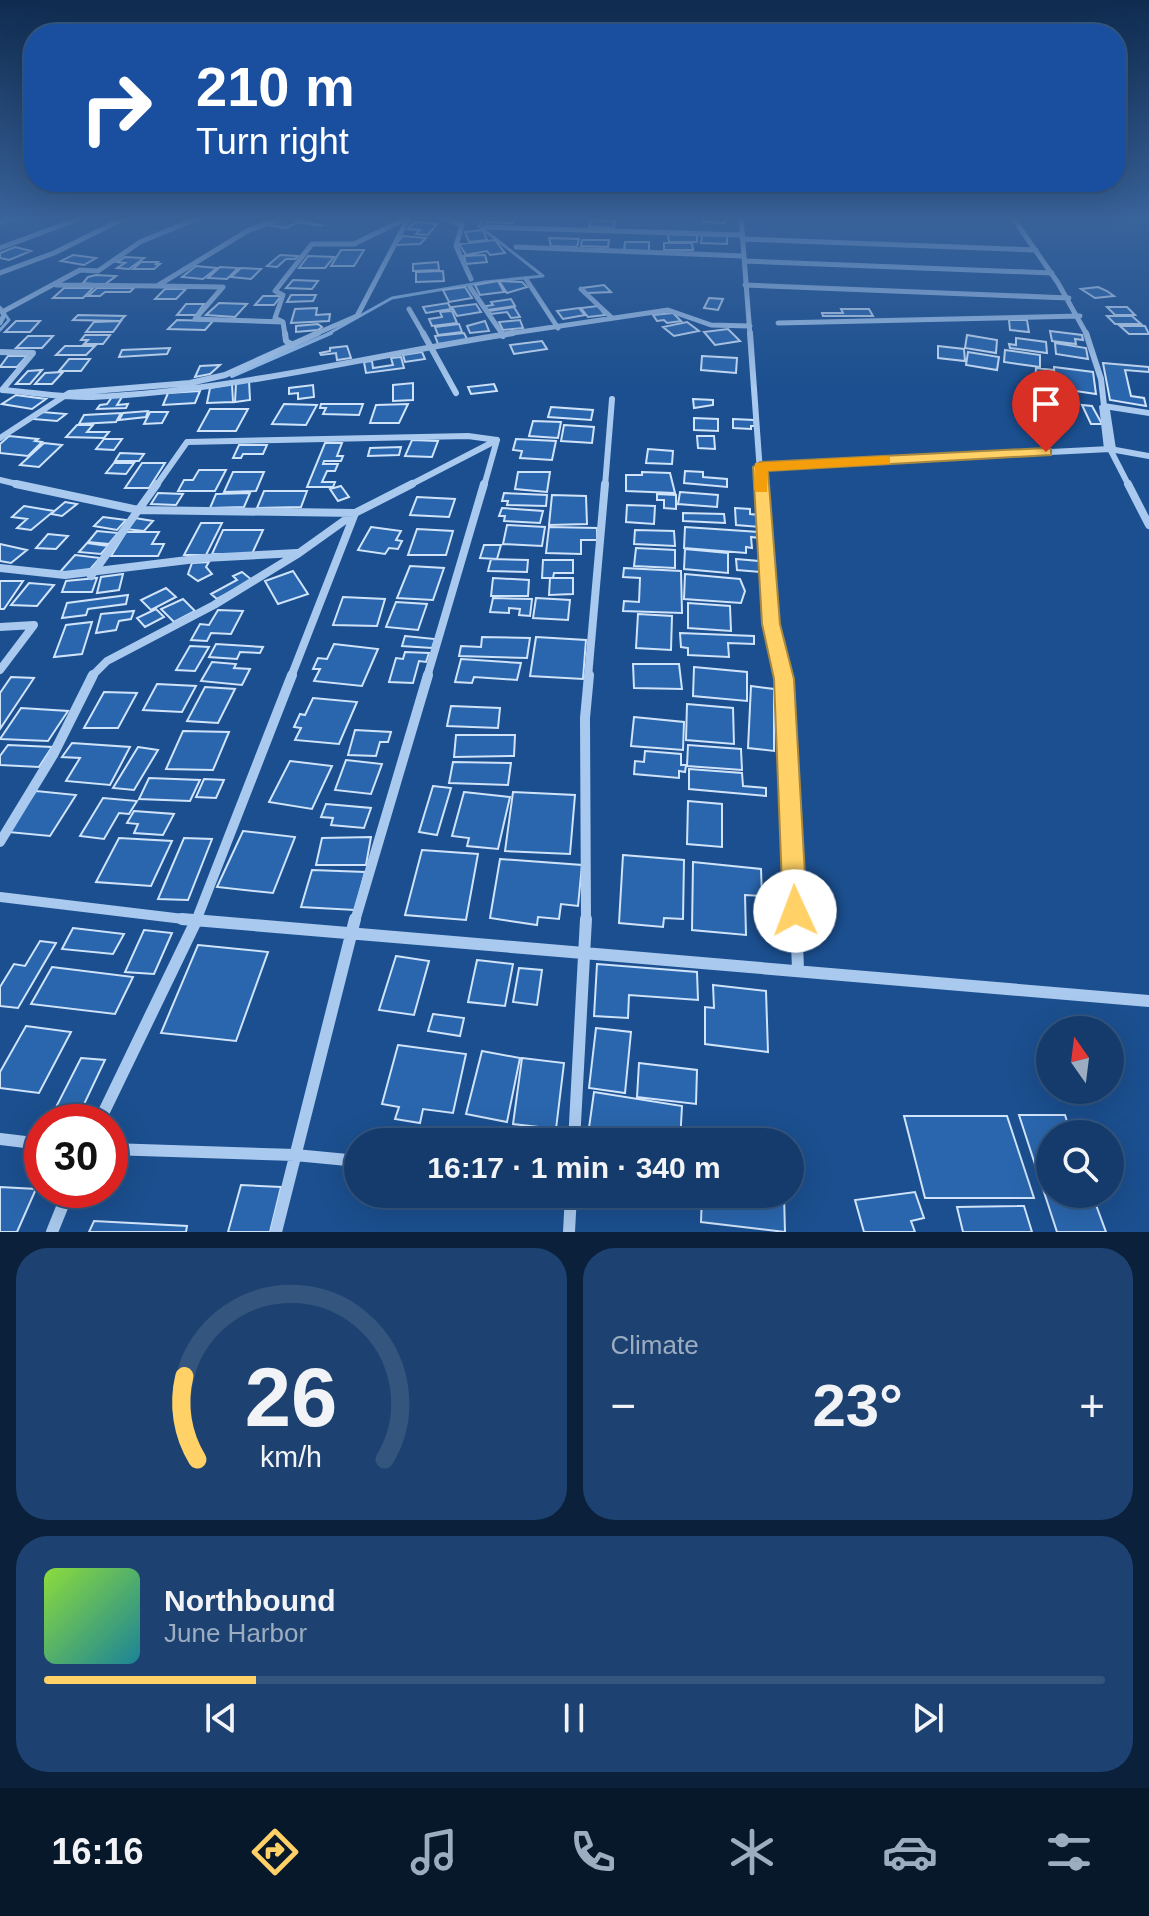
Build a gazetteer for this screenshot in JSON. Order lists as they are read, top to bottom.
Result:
{
  "north": "top",
  "page": {
    "turn": ["210 m", "Turn right"],
    "limit": "30",
    "trip": "16:17 · 1 min · 340 m",
    "tile": "Climate",
    "heat": ["−", "23°", "+"],
    "song": ["Northbound", "June Harbor"],
    "tabs": "16:16",
    "gauge": ["26", "km/h"]
  }
}
